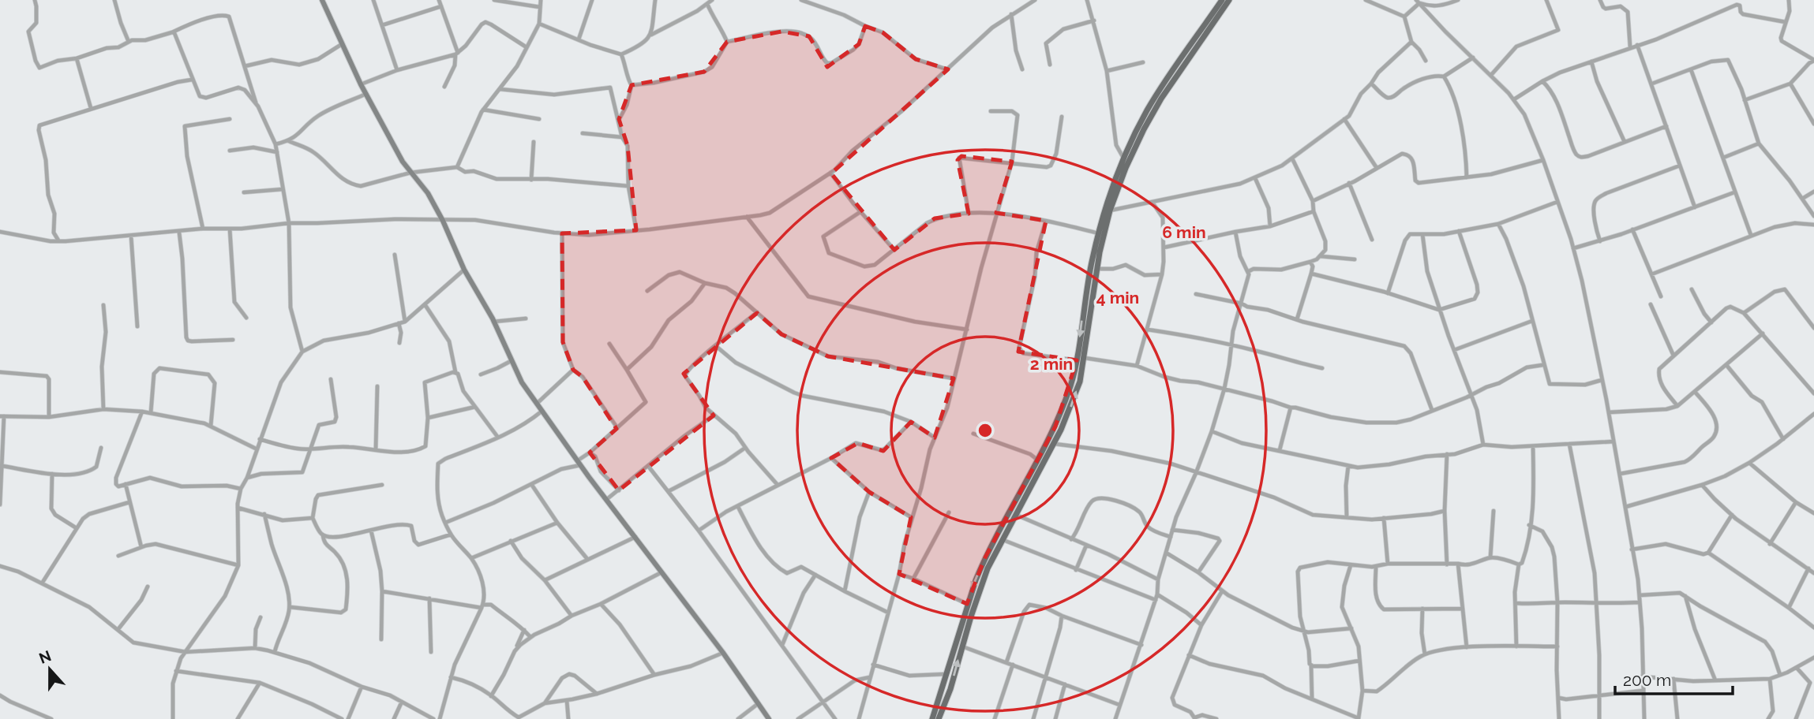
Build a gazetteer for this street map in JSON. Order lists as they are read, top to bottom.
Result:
{
  "scale_bar": "200 m",
  "north": "top",
  "rings": ["6 min", "4 min", "2 min"]
}
